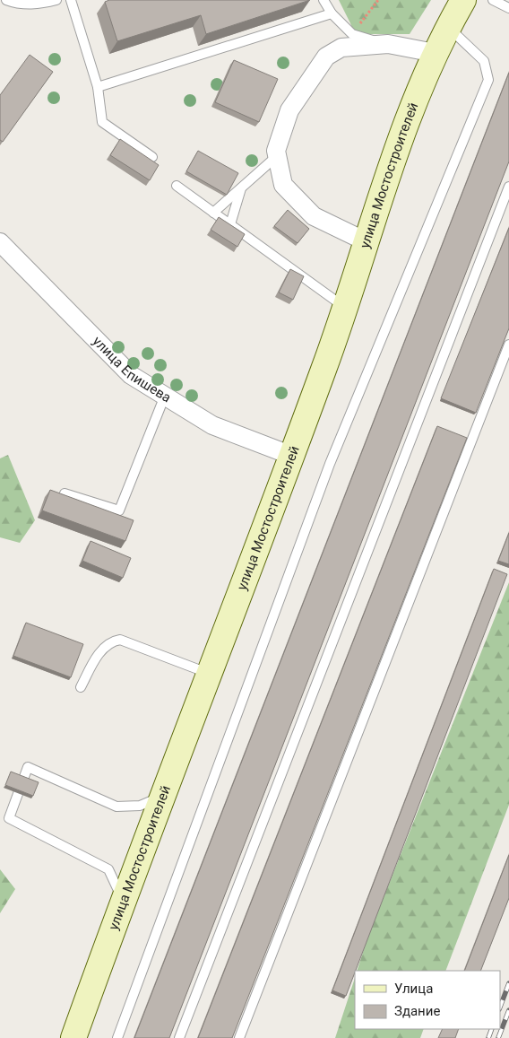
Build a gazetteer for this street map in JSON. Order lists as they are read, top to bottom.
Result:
{
  "streets": {
    "main road": ["улица Мостостроителей"],
    "street": ["улица Епишева"]
  },
  "crossings": [
    ["улица Мостостроителей", "улица Епишева"]
  ],
  "legend": ["Улица", "Здание"]
}
